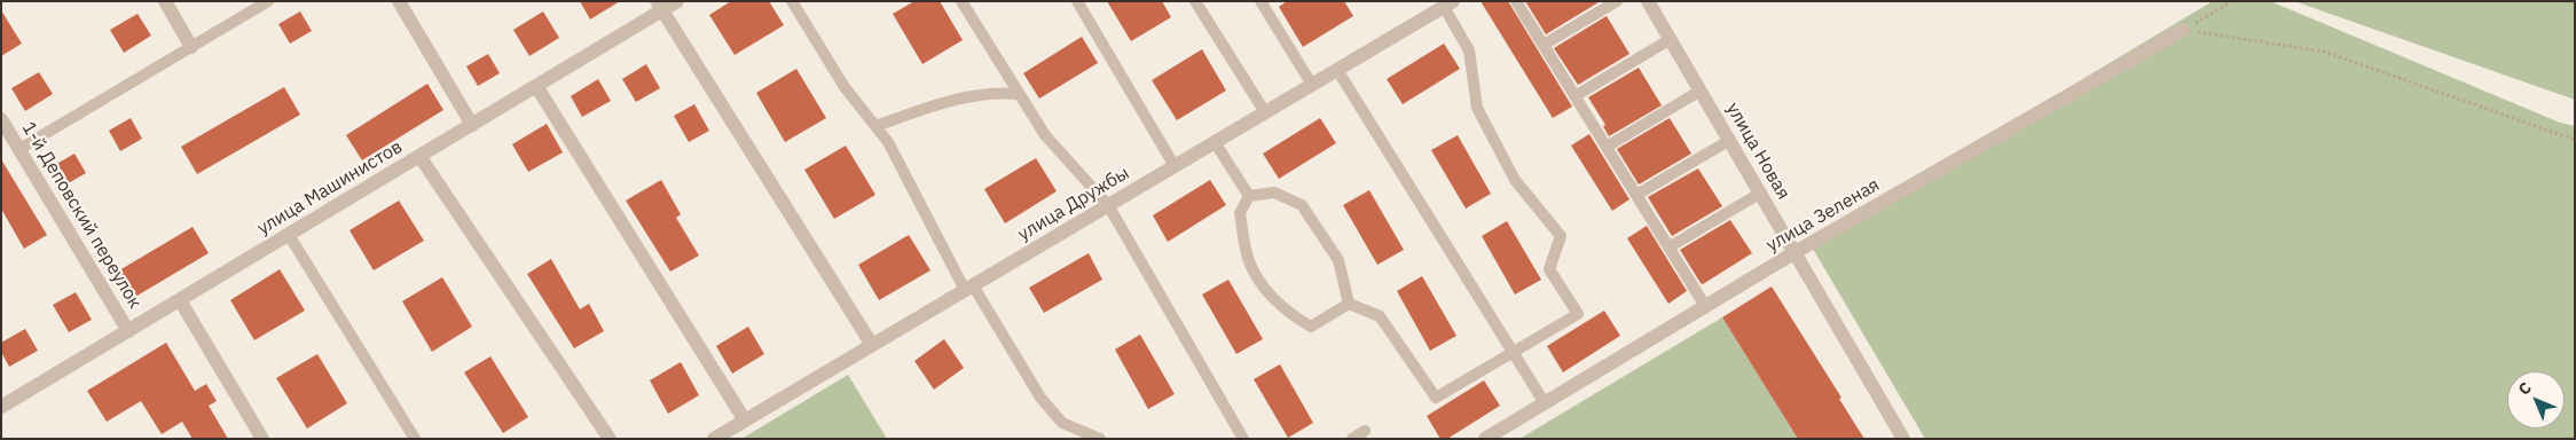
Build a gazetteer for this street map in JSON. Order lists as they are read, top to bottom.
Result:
{
  "streets": {
    "street": [
      "улица Новая",
      "улица Машинистов",
      "улица Дружбы",
      "1-й Деповский переулок",
      "улица Зеленая"
    ]
  },
  "crossings": [
    ["улица Новая", "улица Зеленая"],
    ["улица Машинистов", "1-й Деповский переулок"]
  ],
  "north": "top left"
}
